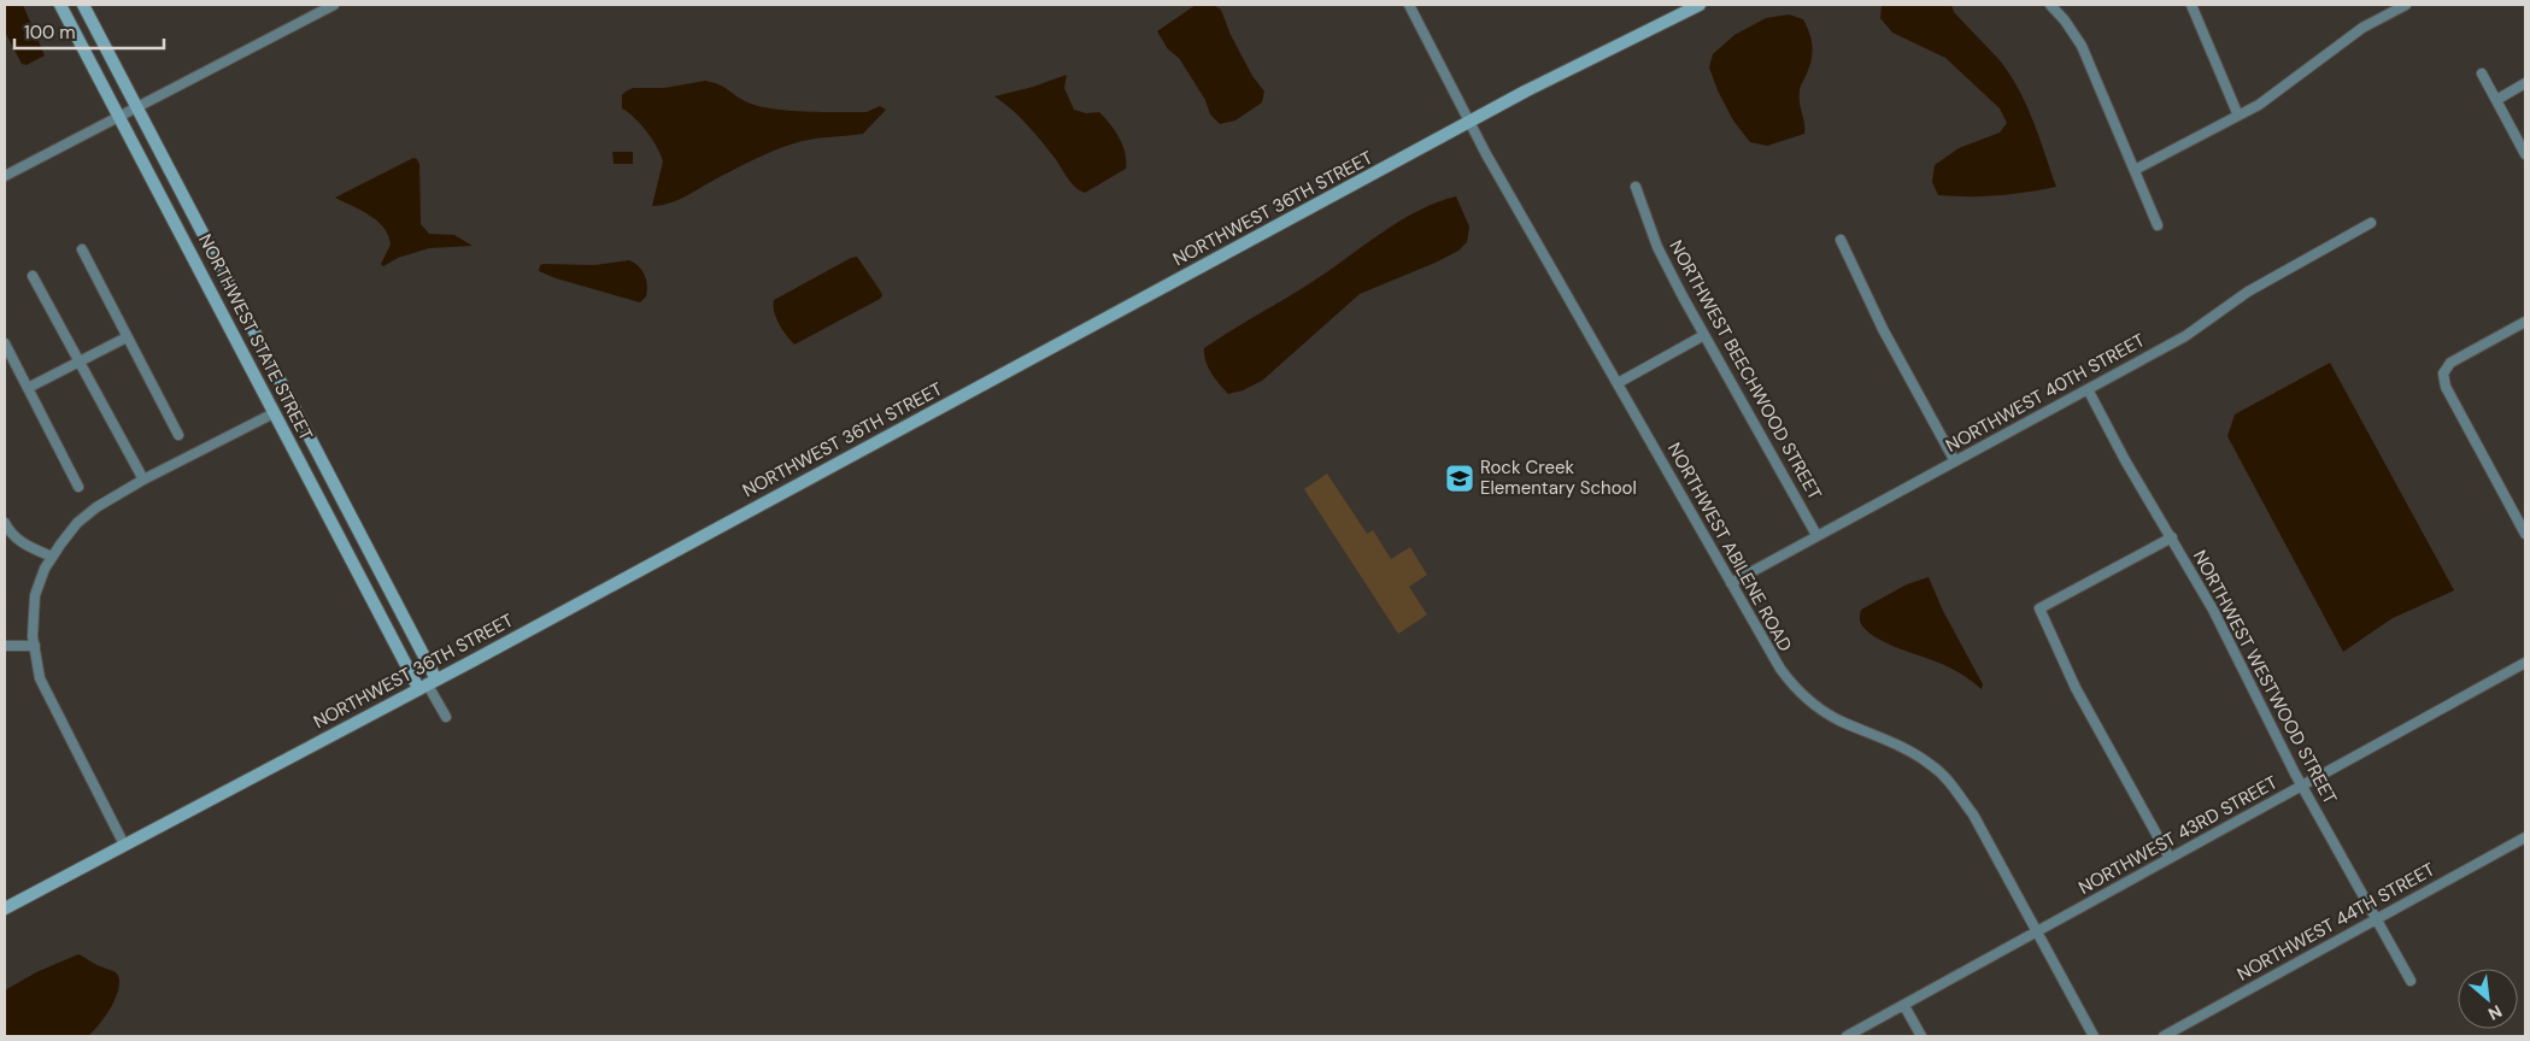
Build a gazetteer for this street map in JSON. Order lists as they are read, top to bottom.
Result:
{
  "streets": {
    "main road": ["NORTHWEST 36TH STREET", "NORTHWEST STATE STREET"],
    "street": [
      "NORTHWEST BEECHWOOD STREET",
      "NORTHWEST 40TH STREET",
      "NORTHWEST ABILENE ROAD",
      "NORTHWEST WESTWOOD STREET",
      "NORTHWEST 43RD STREET",
      "NORTHWEST 44TH STREET"
    ]
  },
  "crossings": [
    ["NORTHWEST 36TH STREET", "NORTHWEST STATE STREET"],
    ["NORTHWEST 36TH STREET", "NORTHWEST ABILENE ROAD"],
    ["NORTHWEST BEECHWOOD STREET", "NORTHWEST 40TH STREET"],
    ["NORTHWEST 40TH STREET", "NORTHWEST ABILENE ROAD"],
    ["NORTHWEST 40TH STREET", "NORTHWEST WESTWOOD STREET"],
    ["NORTHWEST ABILENE ROAD", "NORTHWEST 43RD STREET"],
    ["NORTHWEST WESTWOOD STREET", "NORTHWEST 43RD STREET"],
    ["NORTHWEST WESTWOOD STREET", "NORTHWEST 44TH STREET"]
  ],
  "places": {
    "school or university": ["Rock Creek Elementary School"]
  },
  "scale_bar": "100 m",
  "north": "bottom right"
}
